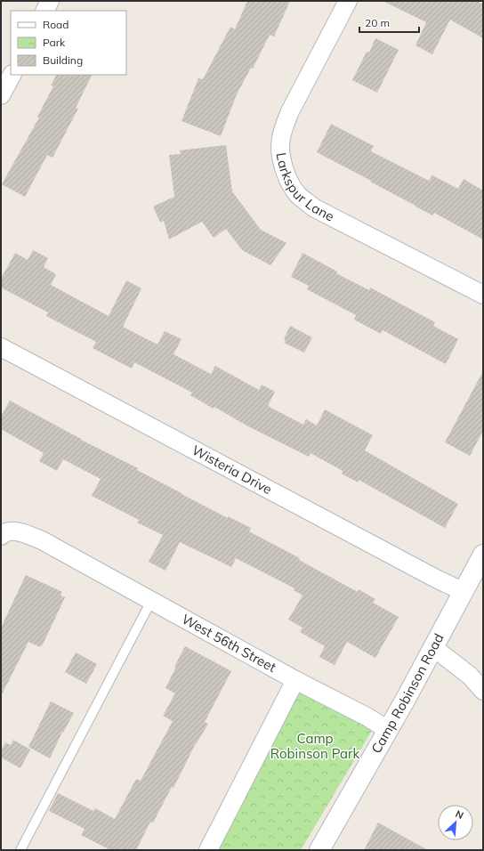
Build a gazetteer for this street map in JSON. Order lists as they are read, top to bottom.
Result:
{
  "streets": {
    "main road": ["Camp Robinson Road"],
    "street": ["Larkspur Lane", "Wisteria Drive", "West 56th Street"]
  },
  "crossings": [
    ["Wisteria Drive", "Camp Robinson Road"],
    ["West 56th Street", "Camp Robinson Road"]
  ],
  "parks": ["Camp Robinson Park"],
  "legend": ["Road", "Park", "Building"],
  "scale_bar": "20 m",
  "north": "top right"
}
